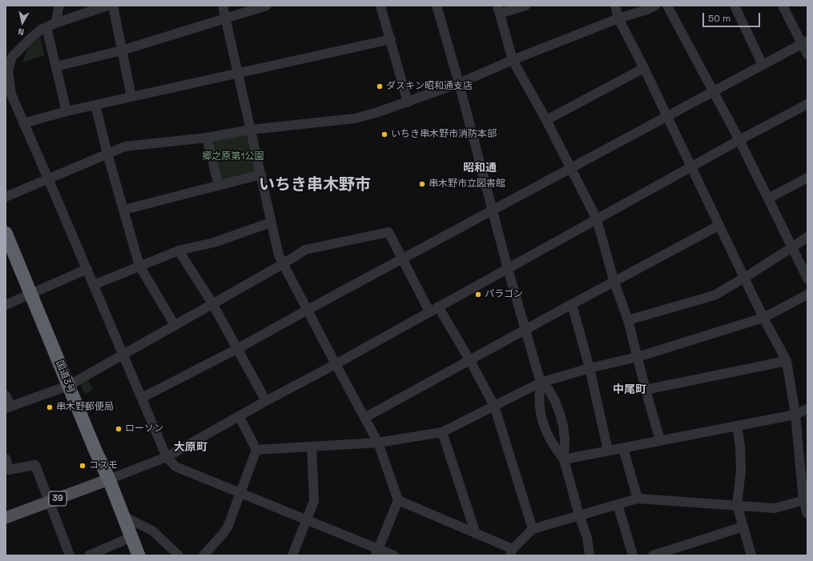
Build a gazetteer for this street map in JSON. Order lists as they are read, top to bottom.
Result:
{
  "streets": {
    "highway": ["国道3号"],
    "main road": ["39"]
  },
  "crossings": [
    ["国道3号", "39"]
  ],
  "districts": [
    "昭和通",
    "いちき串木野市",
    "中尾町",
    "大原町"
  ],
  "parks": ["郷之原第1公園"],
  "places": [
    "ダスキン昭和通支店",
    "いちき串木野市消防本部",
    "串木野市立図書館",
    "パラゴン",
    "串木野郵便局",
    "ローソン",
    "コスモ"
  ],
  "scale_bar": "50 m",
  "north": "bottom"
}
